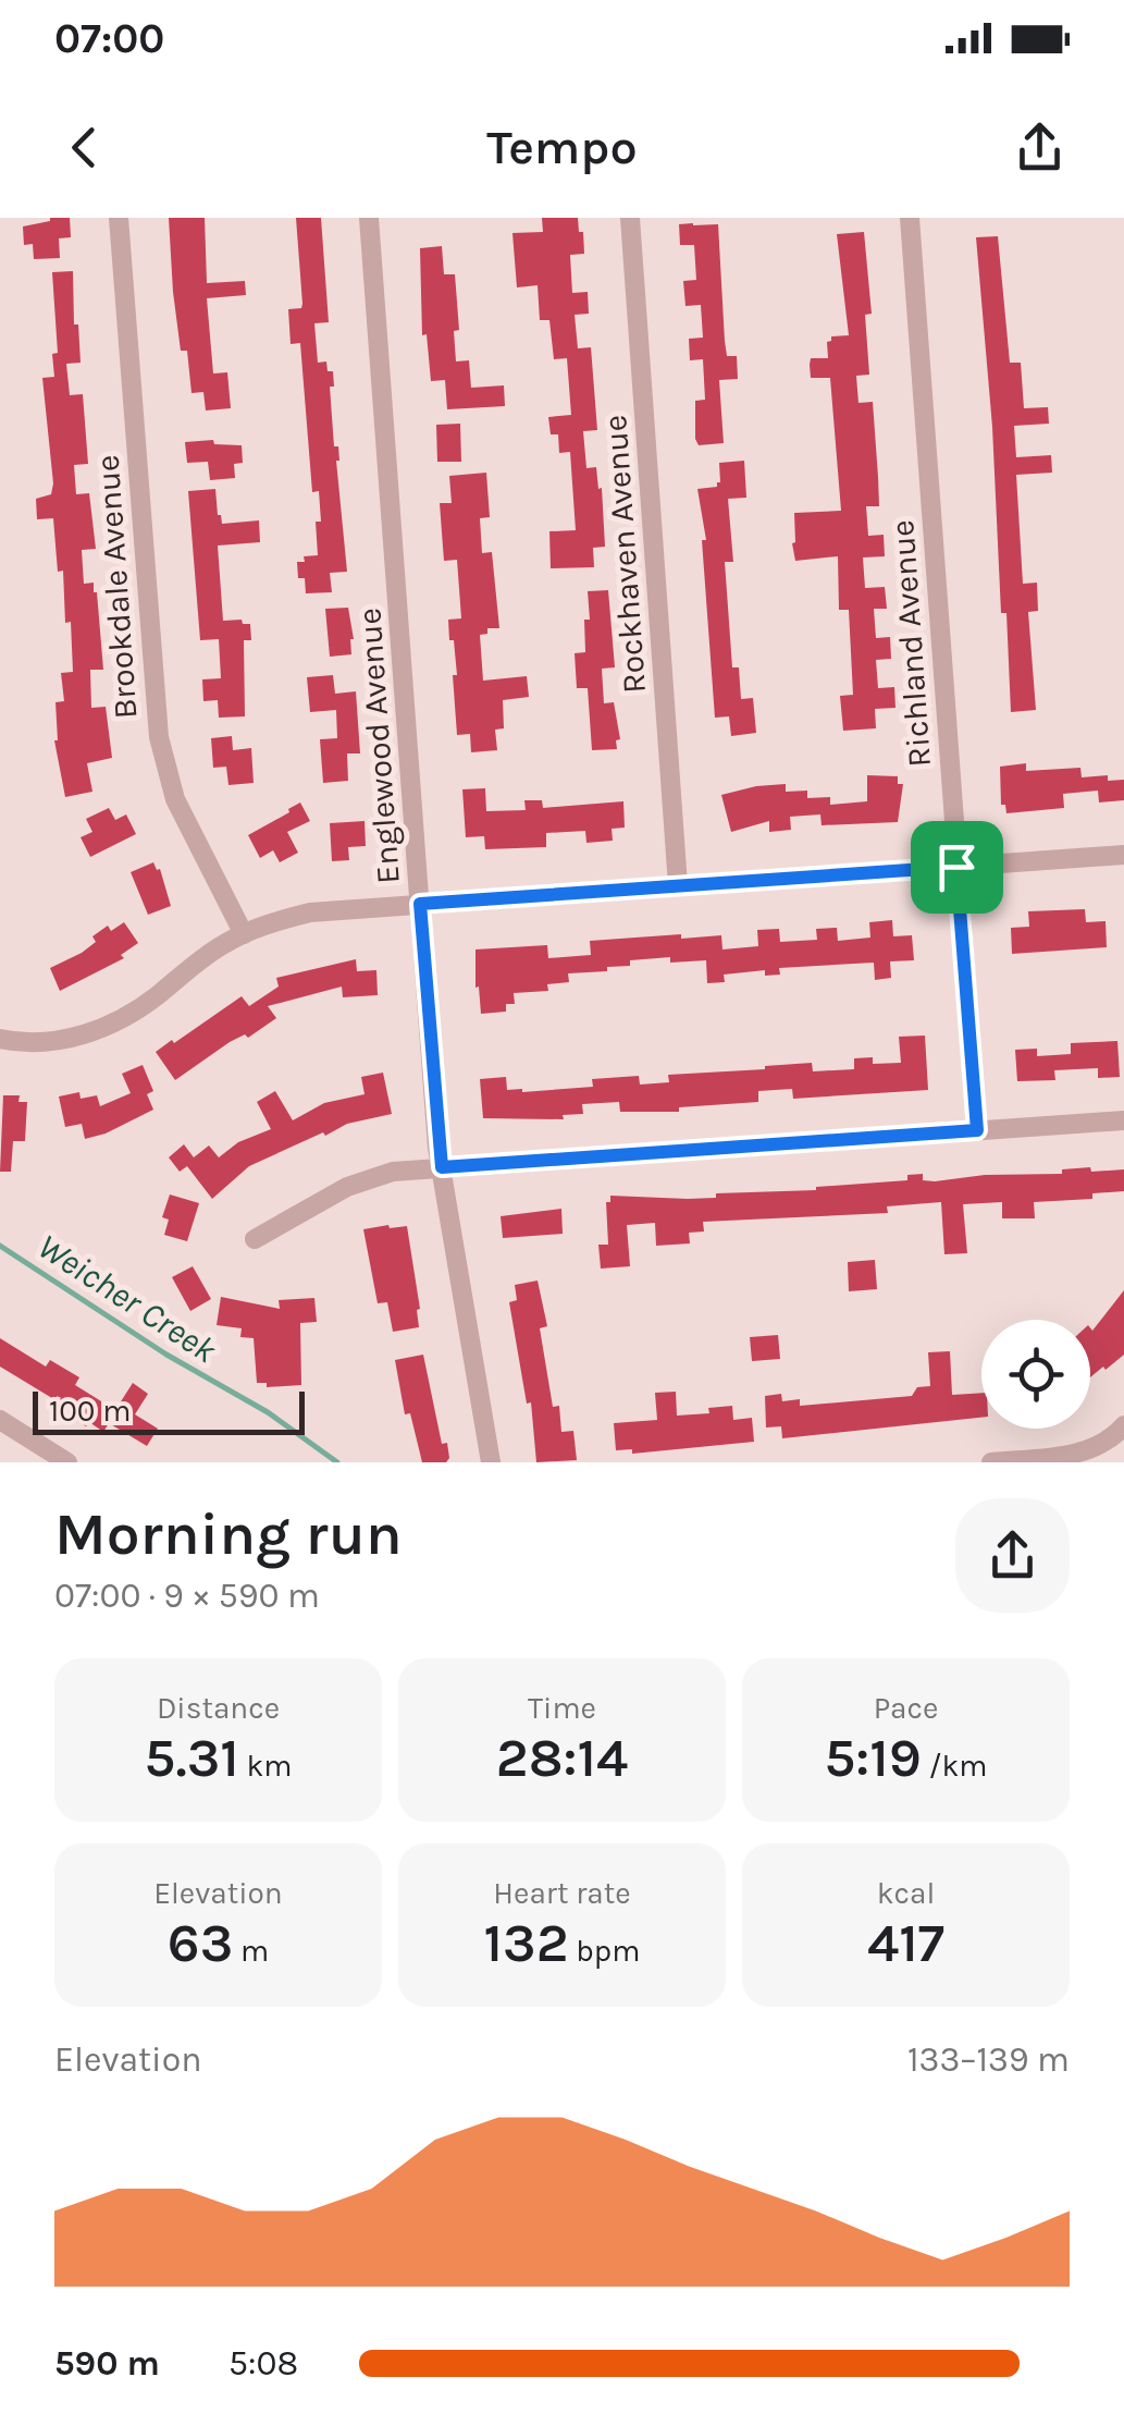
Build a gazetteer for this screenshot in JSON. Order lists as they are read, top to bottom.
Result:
{
  "streets": {
    "street": [
      "Rockhaven Avenue",
      "Brookdale Avenue",
      "Richland Avenue",
      "Englewood Avenue"
    ]
  },
  "water": ["Weicher Creek"],
  "scale_bar": "100 m",
  "page": {
    "status": "07:00",
    "header": "Tempo",
    "scale": "100 m",
    "heading": ["Morning run", "07:00 · 9 × 590 m"],
    "stats": [
      ["Distance", "5.31 km"],
      ["Time", "28:14"],
      ["Pace", "5:19 /km"],
      ["Elevation", "63 m"],
      ["Heart rate", "132 bpm"],
      ["kcal", "417"]
    ],
    "chart": ["Elevation", "133–139 m"],
    "list": [
      {
        "name": "590 m",
        "note": "5:08"
      }
    ]
  }
}
